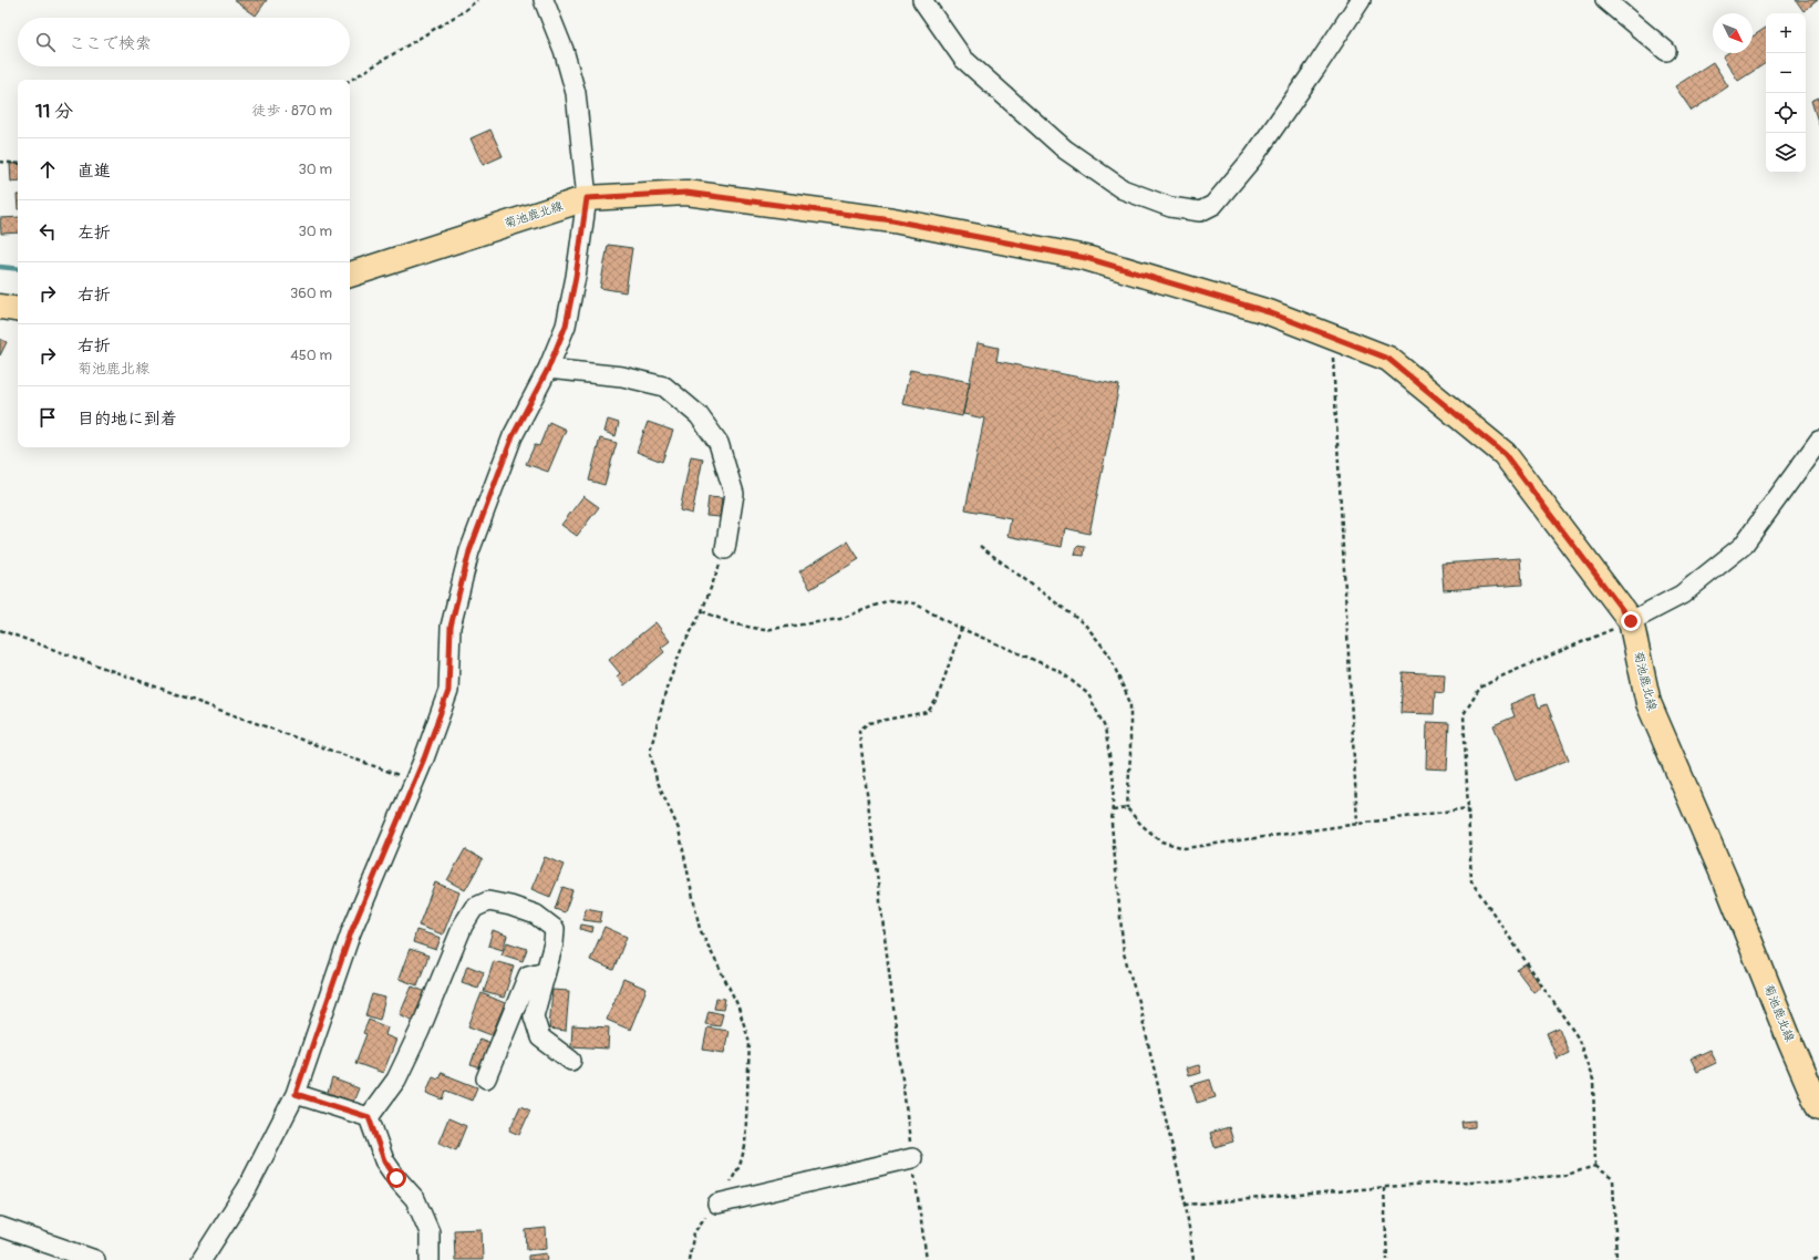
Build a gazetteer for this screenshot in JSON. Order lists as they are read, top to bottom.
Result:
{
  "streets": {
    "main road": ["菊池鹿北線"]
  },
  "north": "bottom right",
  "page": {
    "map_buttons": ["+", "−"],
    "search": "ここで検索",
    "heading": ["11 分", "徒歩 · 870 m"],
    "list": [
      ["直進", "30 m"],
      ["左折", "30 m"],
      ["右折", "360 m"],
      ["右折", "菊池鹿北線", "450 m"],
      "目的地に到着"
    ]
  }
}
